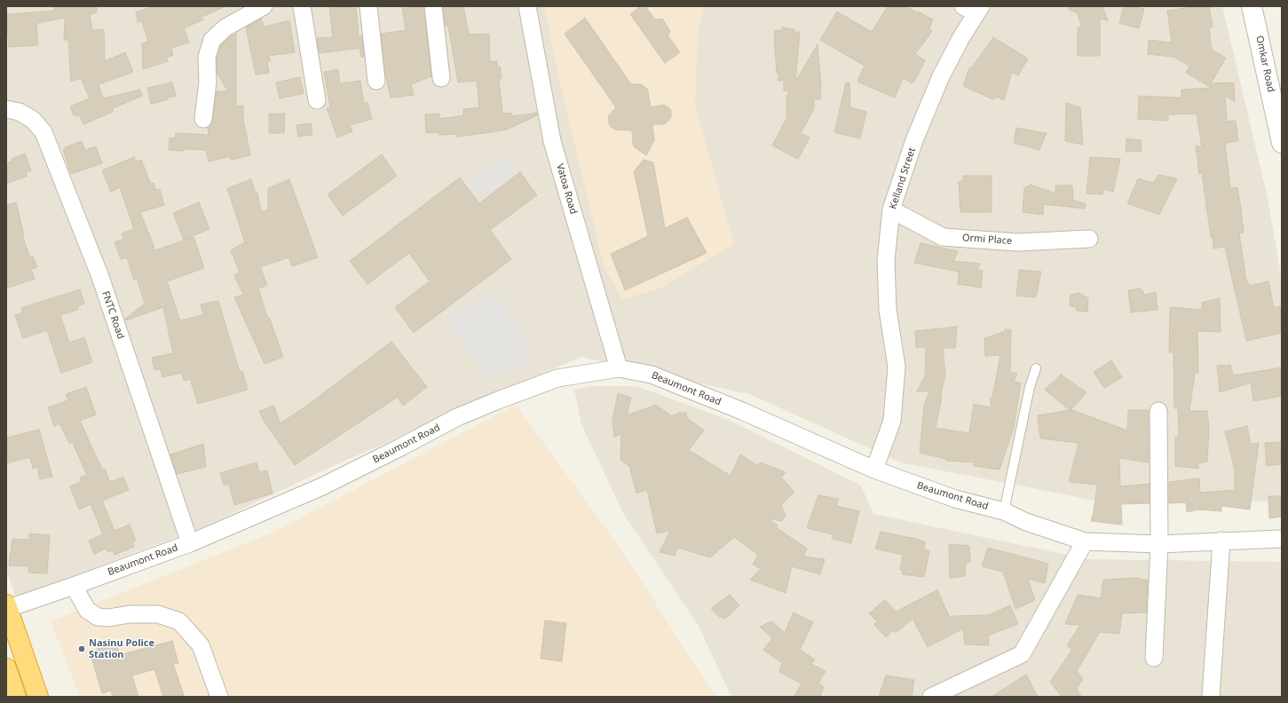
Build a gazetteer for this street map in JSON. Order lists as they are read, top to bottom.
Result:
{
  "streets": {
    "street": [
      "Omkar Road",
      "Kelland Street",
      "Vatoa Road",
      "Ormi Place",
      "FNTC Road",
      "Beaumont Road"
    ]
  },
  "crossings": [
    ["Kelland Street", "Ormi Place"],
    ["Kelland Street", "Beaumont Road"],
    ["Vatoa Road", "Beaumont Road"],
    ["FNTC Road", "Beaumont Road"]
  ],
  "places": ["Nasinu Police Station"]
}
